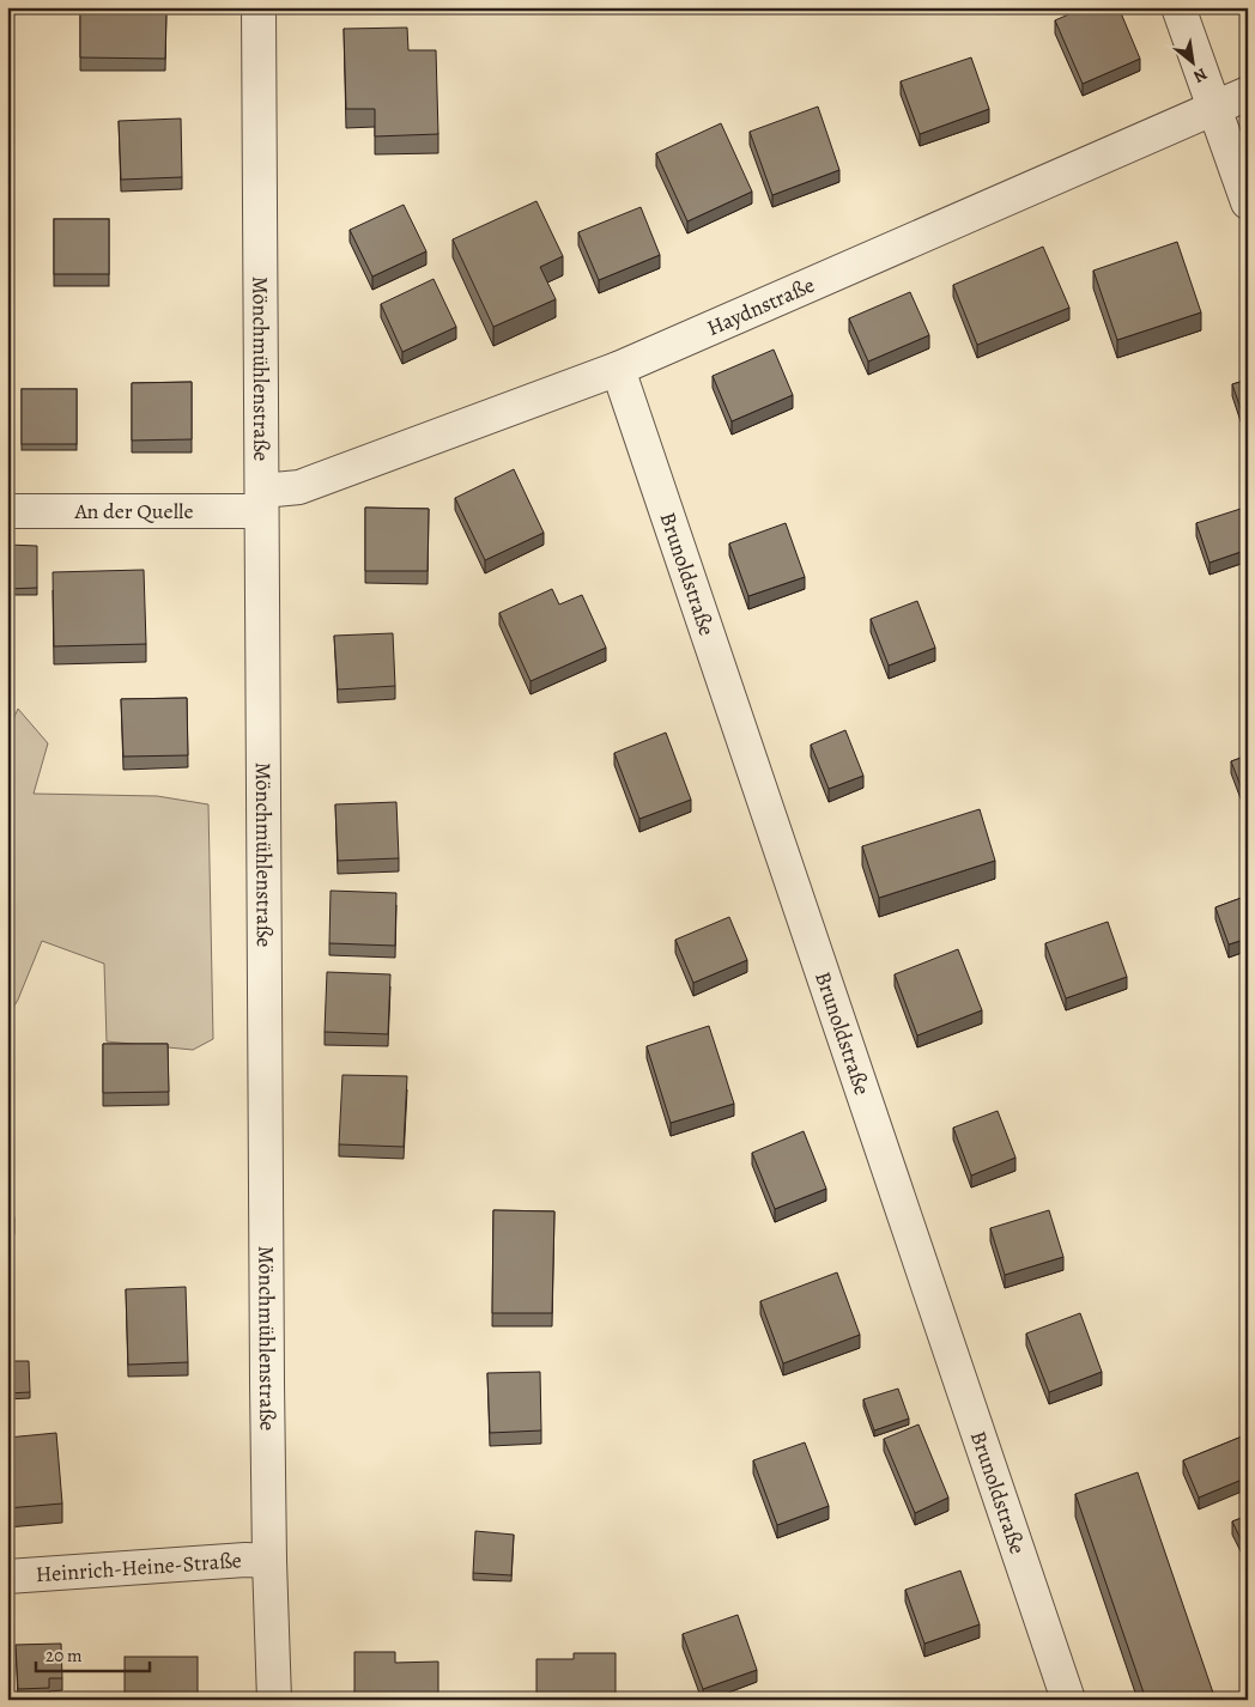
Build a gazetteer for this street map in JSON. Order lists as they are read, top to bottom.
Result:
{
  "streets": {
    "street": [
      "Haydnstraße",
      "Mönchmühlenstraße",
      "An der Quelle",
      "Brunoldstraße",
      "Heinrich-Heine-Straße"
    ]
  },
  "crossings": [
    ["Haydnstraße", "Mönchmühlenstraße"],
    ["Haydnstraße", "An der Quelle"],
    ["Haydnstraße", "Brunoldstraße"],
    ["Mönchmühlenstraße", "An der Quelle"],
    ["Mönchmühlenstraße", "Heinrich-Heine-Straße"]
  ],
  "scale_bar": "20 m",
  "north": "bottom right"
}
